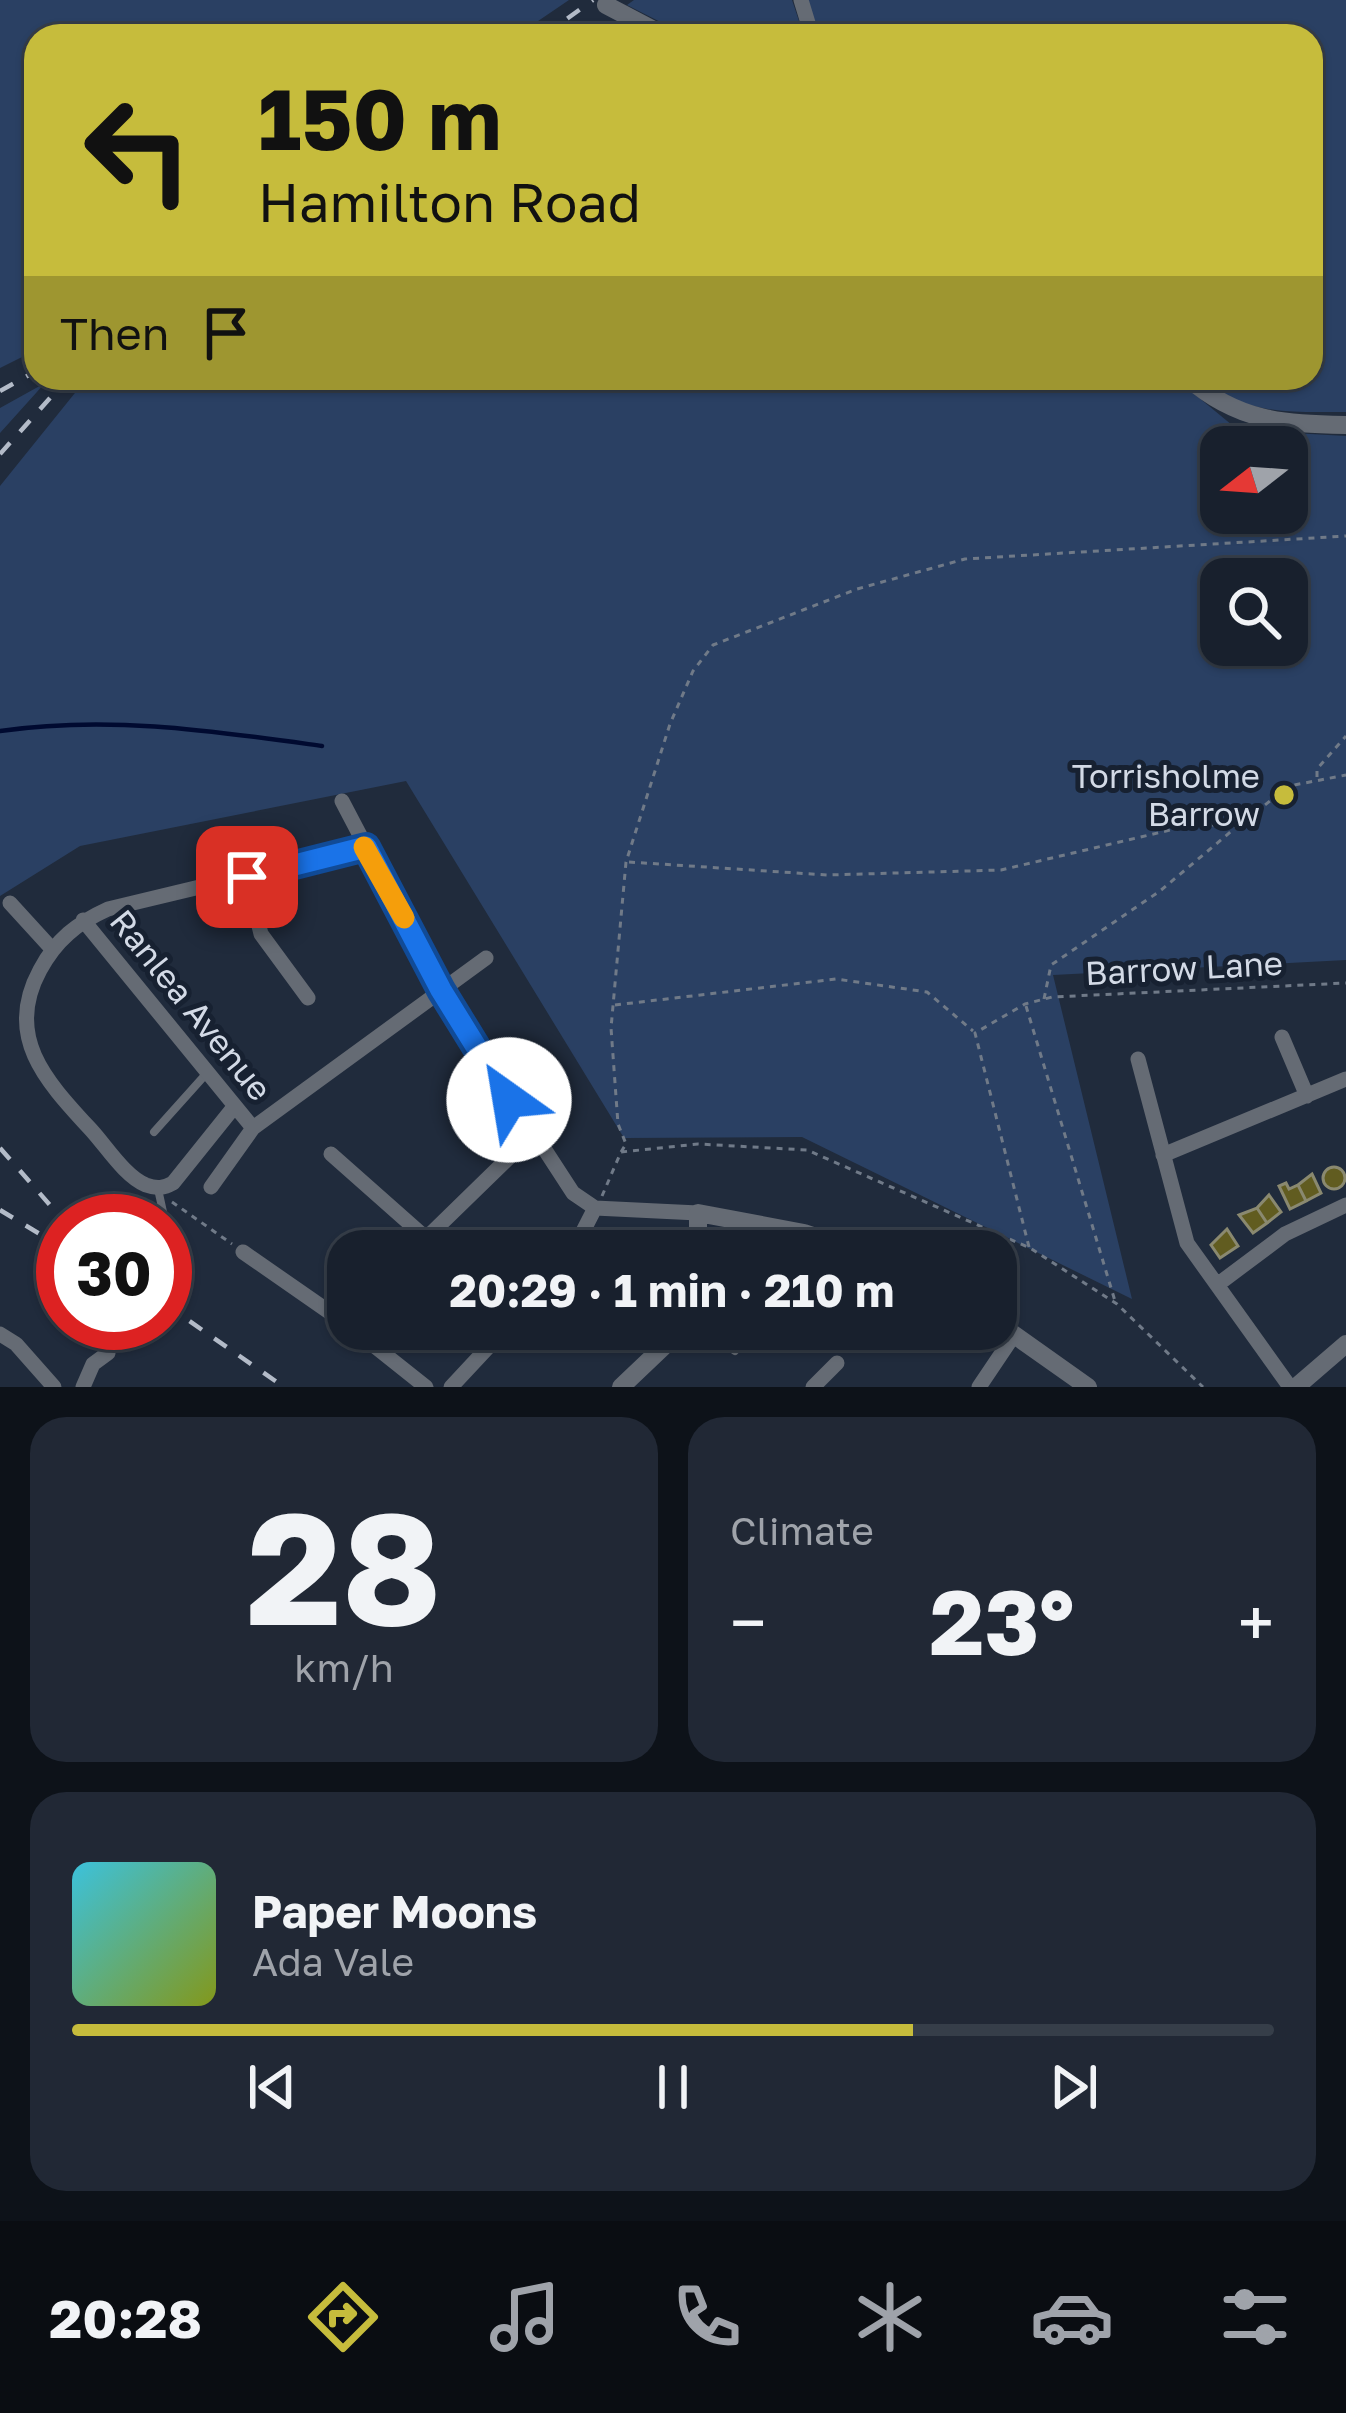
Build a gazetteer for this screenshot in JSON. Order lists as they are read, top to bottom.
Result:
{
  "streets": {
    "street": ["Ranlea Avenue"],
    "path": ["Barrow Lane"]
  },
  "places": ["Torrisholme Barrow"],
  "north": "left",
  "page": {
    "turn": ["150 m", "Hamilton Road"],
    "then": "Then",
    "limit": "30",
    "trip": "20:29 · 1 min · 210 m",
    "tile": [
      ["28", "km/h"],
      "Climate"
    ],
    "heat": ["−", "23°", "+"],
    "song": ["Paper Moons", "Ada Vale"],
    "tabs": "20:28"
  }
}
